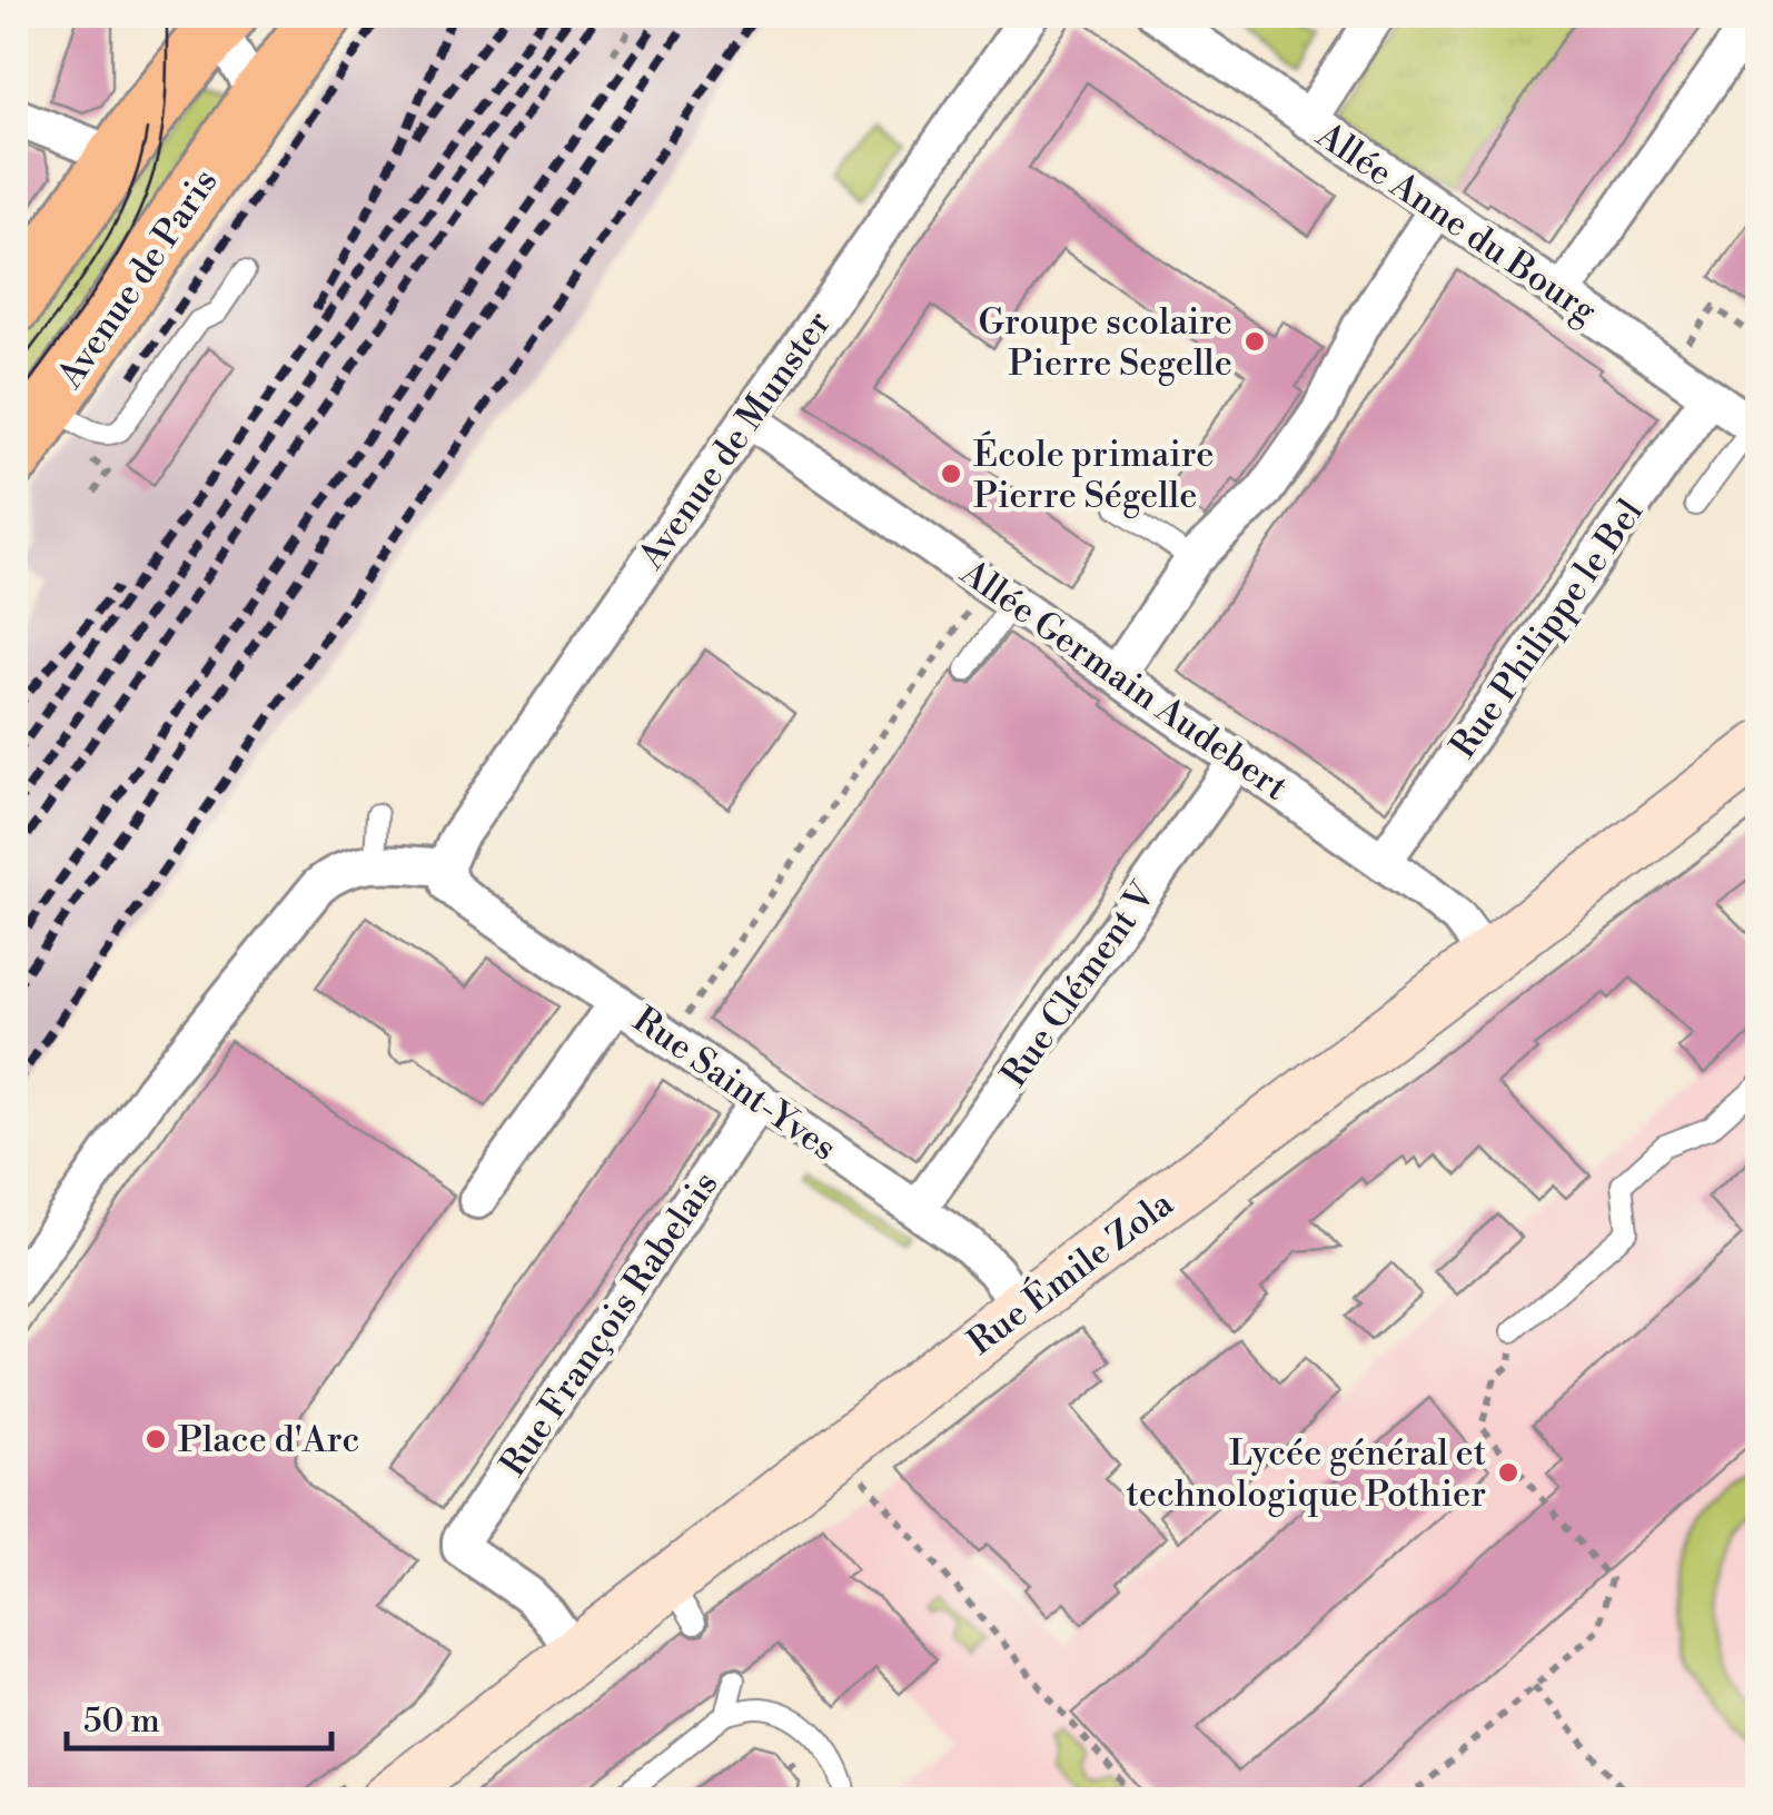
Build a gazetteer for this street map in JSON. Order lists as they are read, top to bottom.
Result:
{
  "streets": {
    "main road": ["Avenue de Paris"],
    "street": [
      "Allée Anne du Bourg",
      "Avenue de Munster",
      "Rue Philippe le Bel",
      "Allée Germain Audebert",
      "Rue Clément V",
      "Rue Saint-Yves",
      "Rue Émile Zola",
      "Rue François Rabelais"
    ]
  },
  "crossings": [
    ["Allée Anne du Bourg", "Rue Philippe le Bel"],
    ["Avenue de Munster", "Allée Germain Audebert"],
    ["Avenue de Munster", "Rue Saint-Yves"],
    ["Rue Philippe le Bel", "Allée Germain Audebert"],
    ["Allée Germain Audebert", "Rue Clément V"],
    ["Allée Germain Audebert", "Rue Émile Zola"],
    ["Rue Clément V", "Rue Saint-Yves"],
    ["Rue Saint-Yves", "Rue Émile Zola"],
    ["Rue Saint-Yves", "Rue François Rabelais"],
    ["Rue Émile Zola", "Rue François Rabelais"]
  ],
  "places": [
    "Groupe scolaire Pierre Segelle",
    "École primaire Pierre Ségelle",
    "Place d'Arc",
    "Lycée général et technologique Pothier"
  ],
  "scale_bar": "50 m"
}
